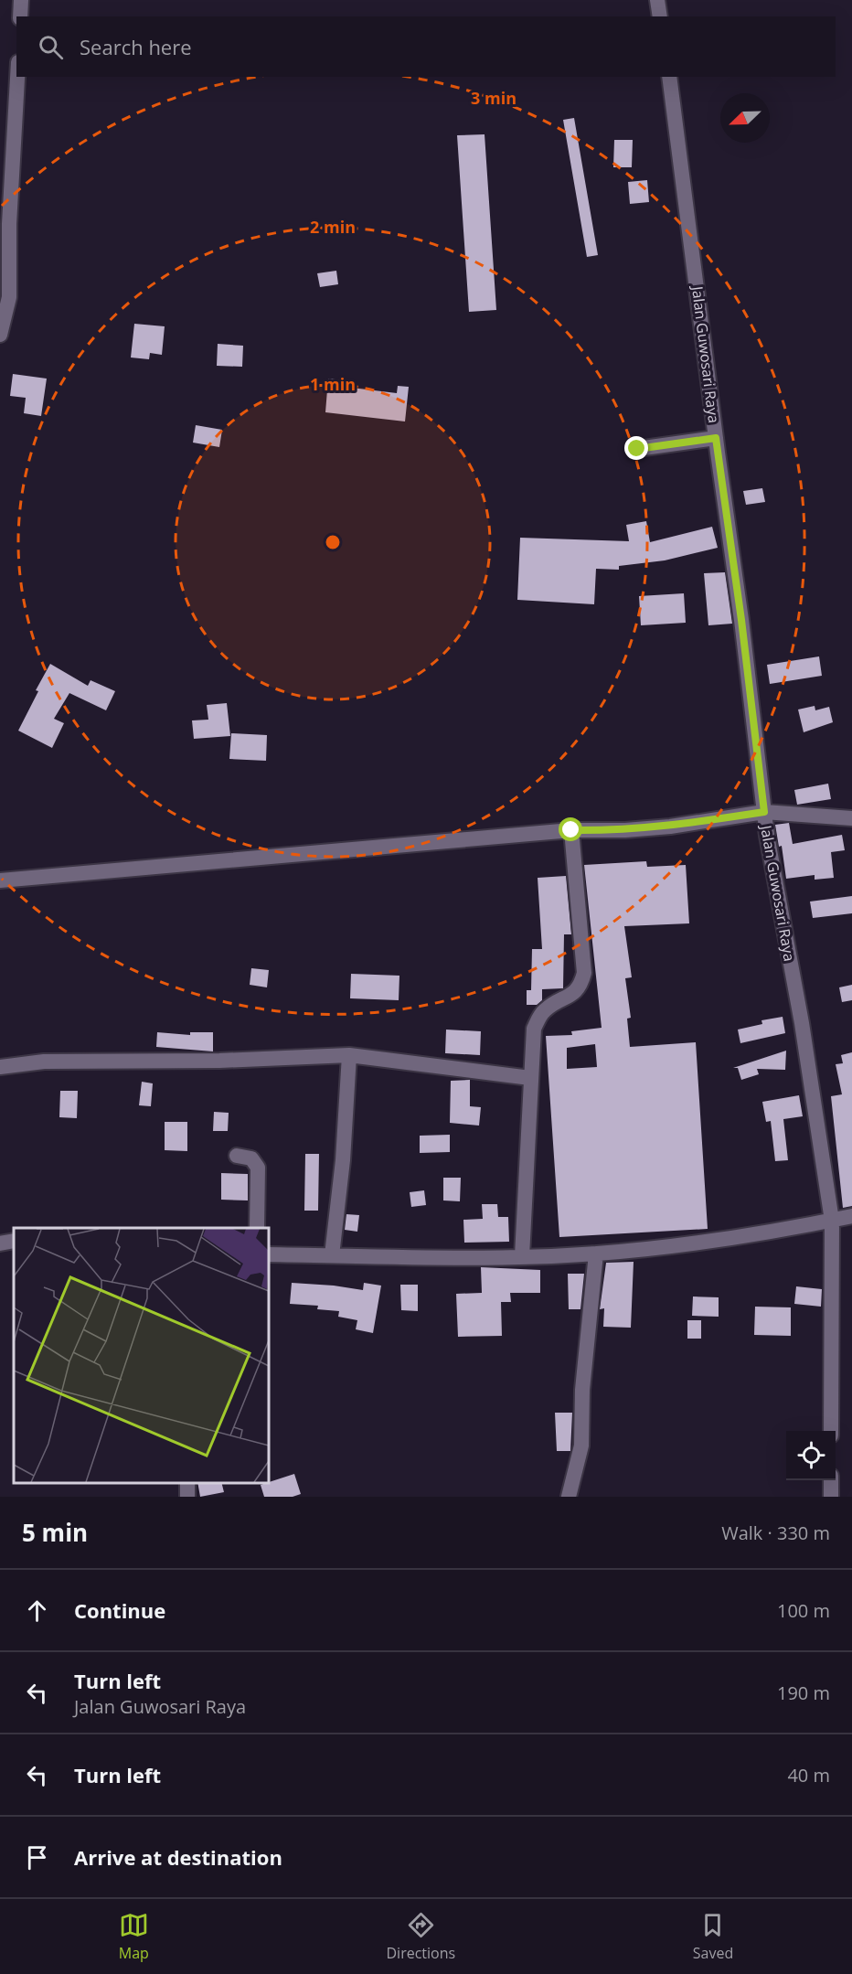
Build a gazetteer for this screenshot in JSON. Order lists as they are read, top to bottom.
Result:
{
  "streets": {
    "street": ["Jalan Guwosari Raya"]
  },
  "north": "bottom left",
  "page": {
    "search": "Search here",
    "heading": ["5 min", "Walk · 330 m"],
    "list": [
      ["Continue", "100 m"],
      ["Turn left", "Jalan Guwosari Raya", "190 m"],
      ["Turn left", "40 m"],
      "Arrive at destination"
    ],
    "nav": ["Map", "Directions", "Saved"]
  },
  "rings": ["3 min", "2 min", "1 min"]
}
